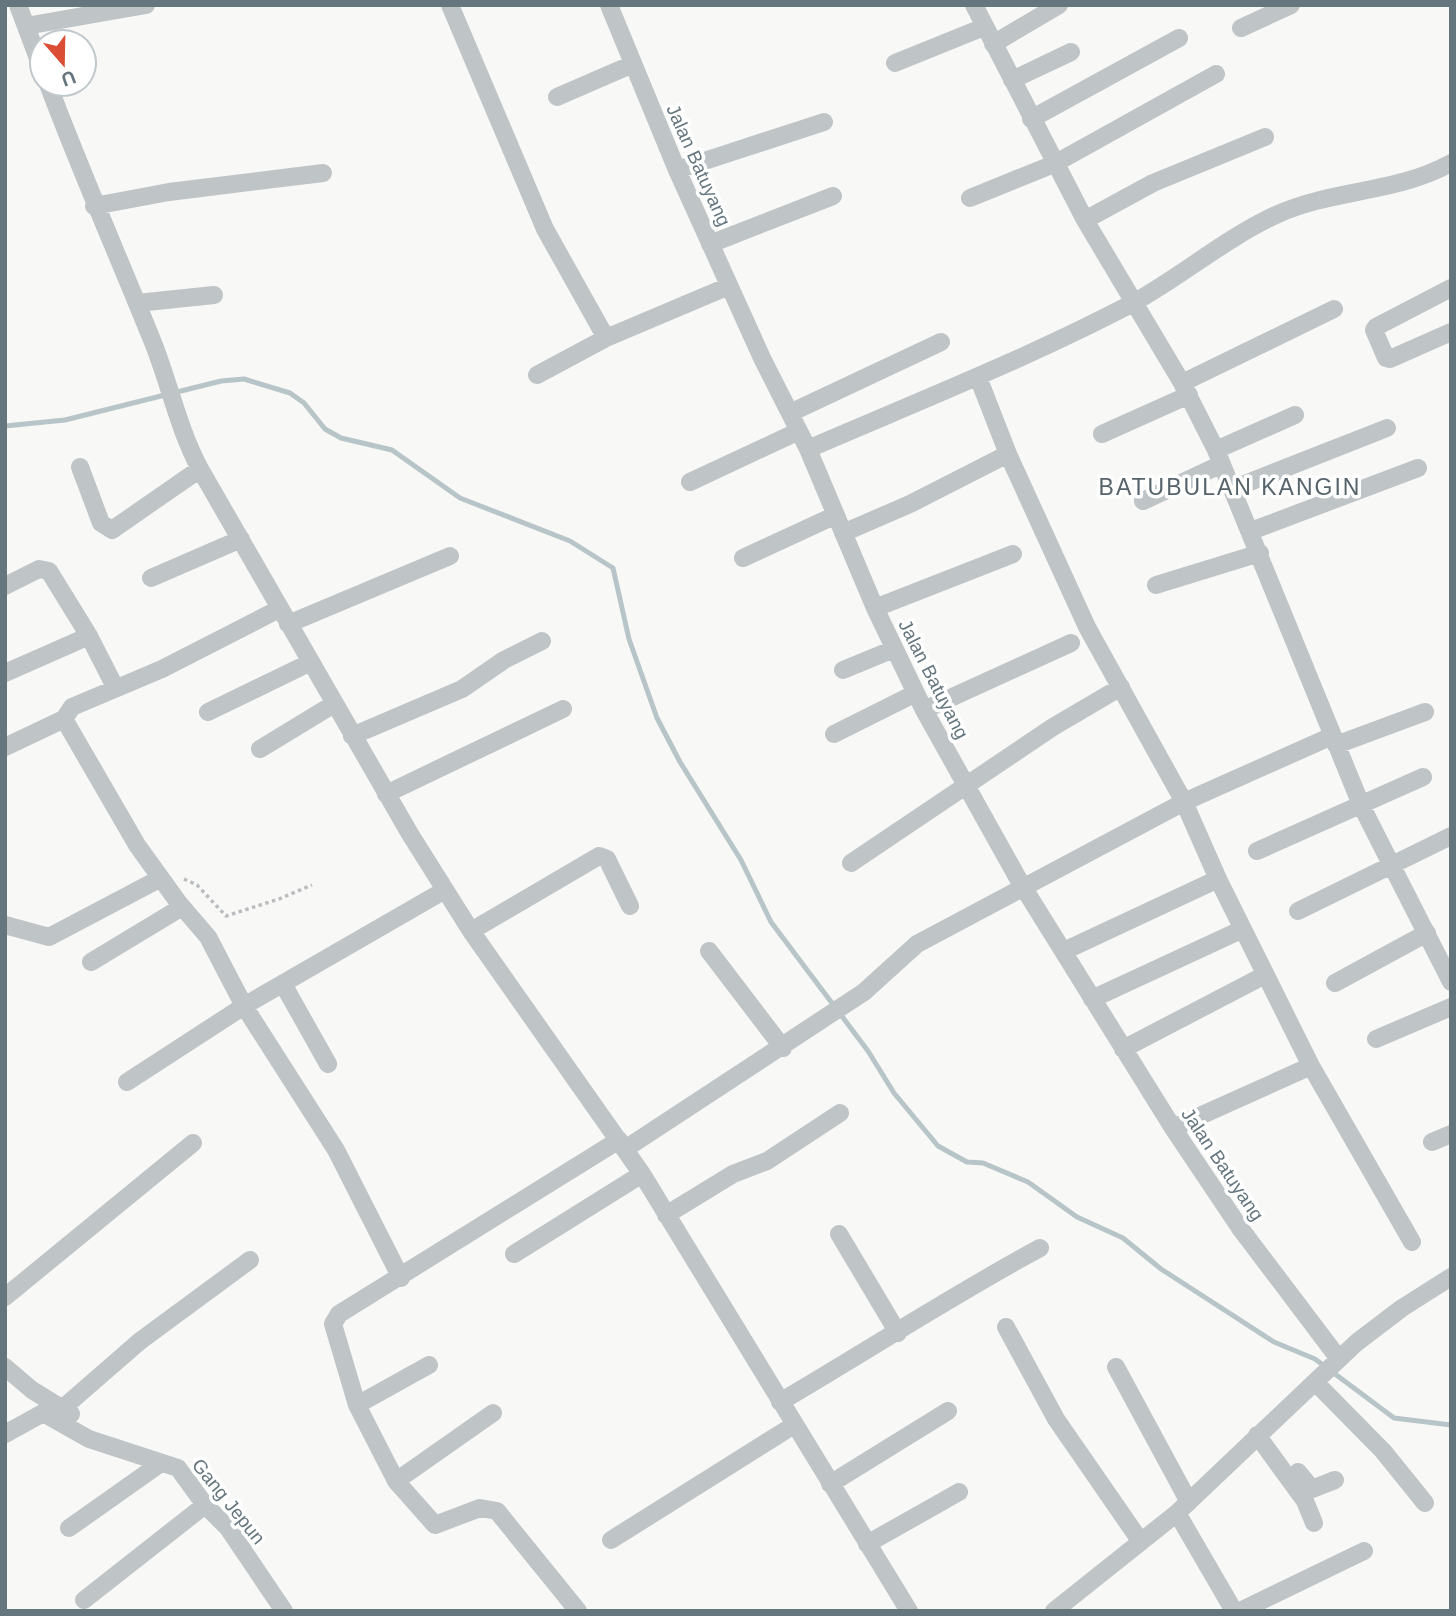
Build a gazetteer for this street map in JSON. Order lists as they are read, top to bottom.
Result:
{
  "streets": {
    "street": ["Jalan Batuyang", "Gang Jepun"]
  },
  "districts": ["BATUBULAN KANGIN"],
  "north": "bottom"
}
